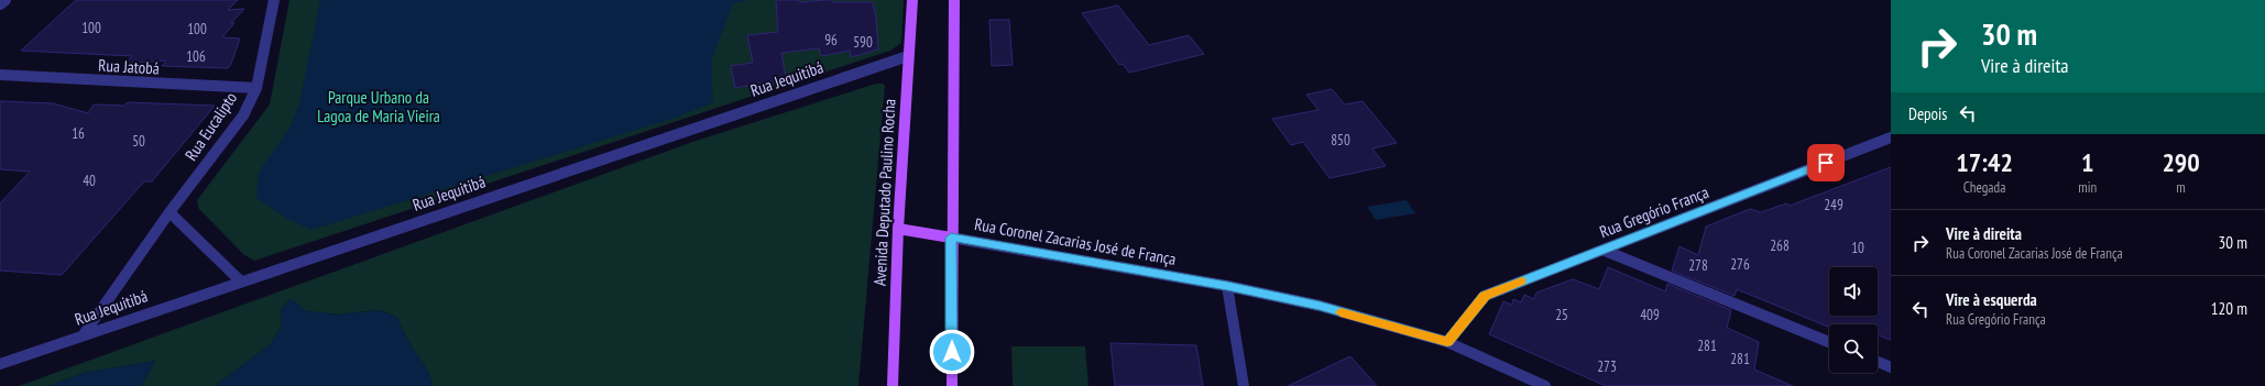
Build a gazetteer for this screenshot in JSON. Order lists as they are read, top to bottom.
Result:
{
  "streets": {
    "main road": ["Avenida Deputado Paulino Rocha"],
    "street": [
      "Rua Jatobá",
      "Rua Jequitibá",
      "Rua Eucalipto",
      "Rua Gregório França",
      "Rua Coronel Zacarias José de França"
    ]
  },
  "crossings": [
    ["Rua Jatobá", "Rua Eucalipto"],
    ["Rua Jequitibá", "Rua Eucalipto"],
    ["Rua Jequitibá", "Avenida Deputado Paulino Rocha"],
    ["Rua Gregório França", "Rua Coronel Zacarias José de França"]
  ],
  "parks": ["Parque Urbano da Lagoa de Maria Vieira"],
  "house_numbers": [
    "100",
    "100",
    "96",
    "590",
    "106",
    "16",
    "850",
    "50",
    "40",
    "249",
    "268",
    "10",
    "276",
    "278",
    "25",
    "409",
    "281",
    "281",
    "273"
  ],
  "page": {
    "turn": ["30 m", "Vire à direita"],
    "then": "Depois",
    "eta": [
      "17:42",
      "Chegada",
      "1",
      "min",
      "290",
      "m"
    ],
    "list": [
      {
        "name": "Vire à direita",
        "note": "Rua Coronel Zacarias José de França",
        "value": "30 m"
      },
      {
        "name": "Vire à esquerda",
        "note": "Rua Gregório França",
        "value": "120 m"
      }
    ]
  }
}
